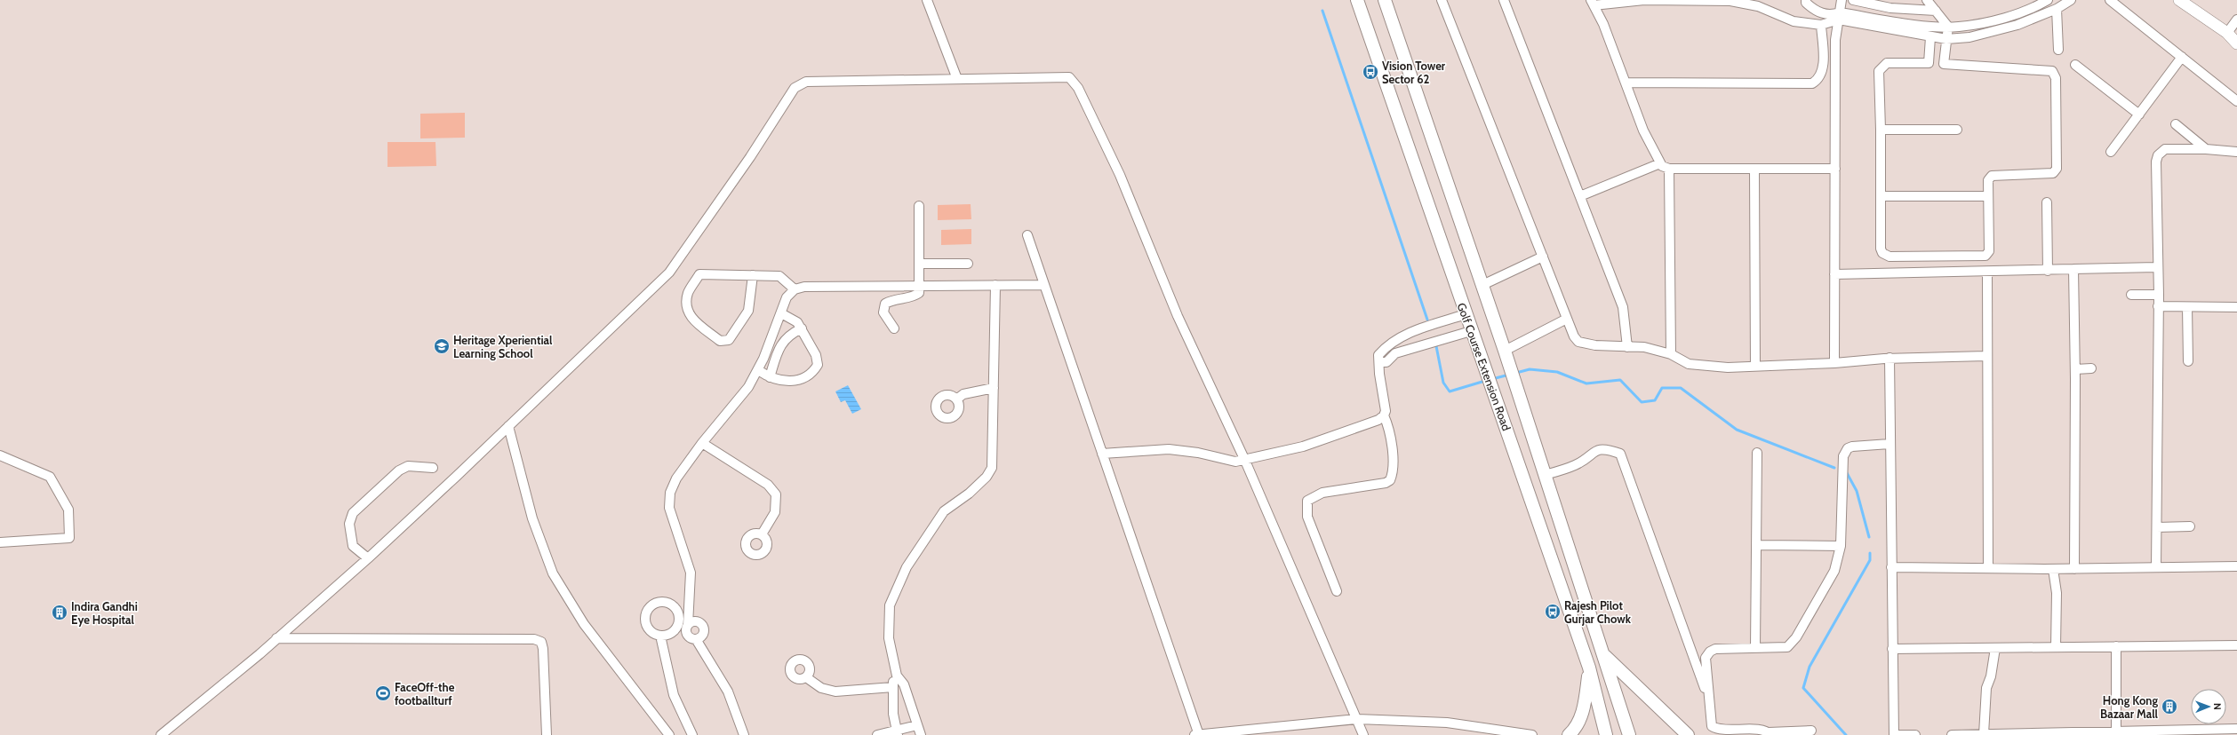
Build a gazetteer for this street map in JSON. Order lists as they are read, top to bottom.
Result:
{
  "streets": {
    "main road": ["Golf Course Extension Road"]
  },
  "places": {
    "bus stop": ["Vision Tower Sector 62", "Rajesh Pilot Gurjar Chowk"],
    "school or university": ["Heritage Xperiential Learning School"],
    "building": ["Indira Gandhi Eye Hospital", "Hong Kong Bazaar Mall"],
    "sports": ["FaceOff-the footballturf"]
  },
  "north": "right"
}
